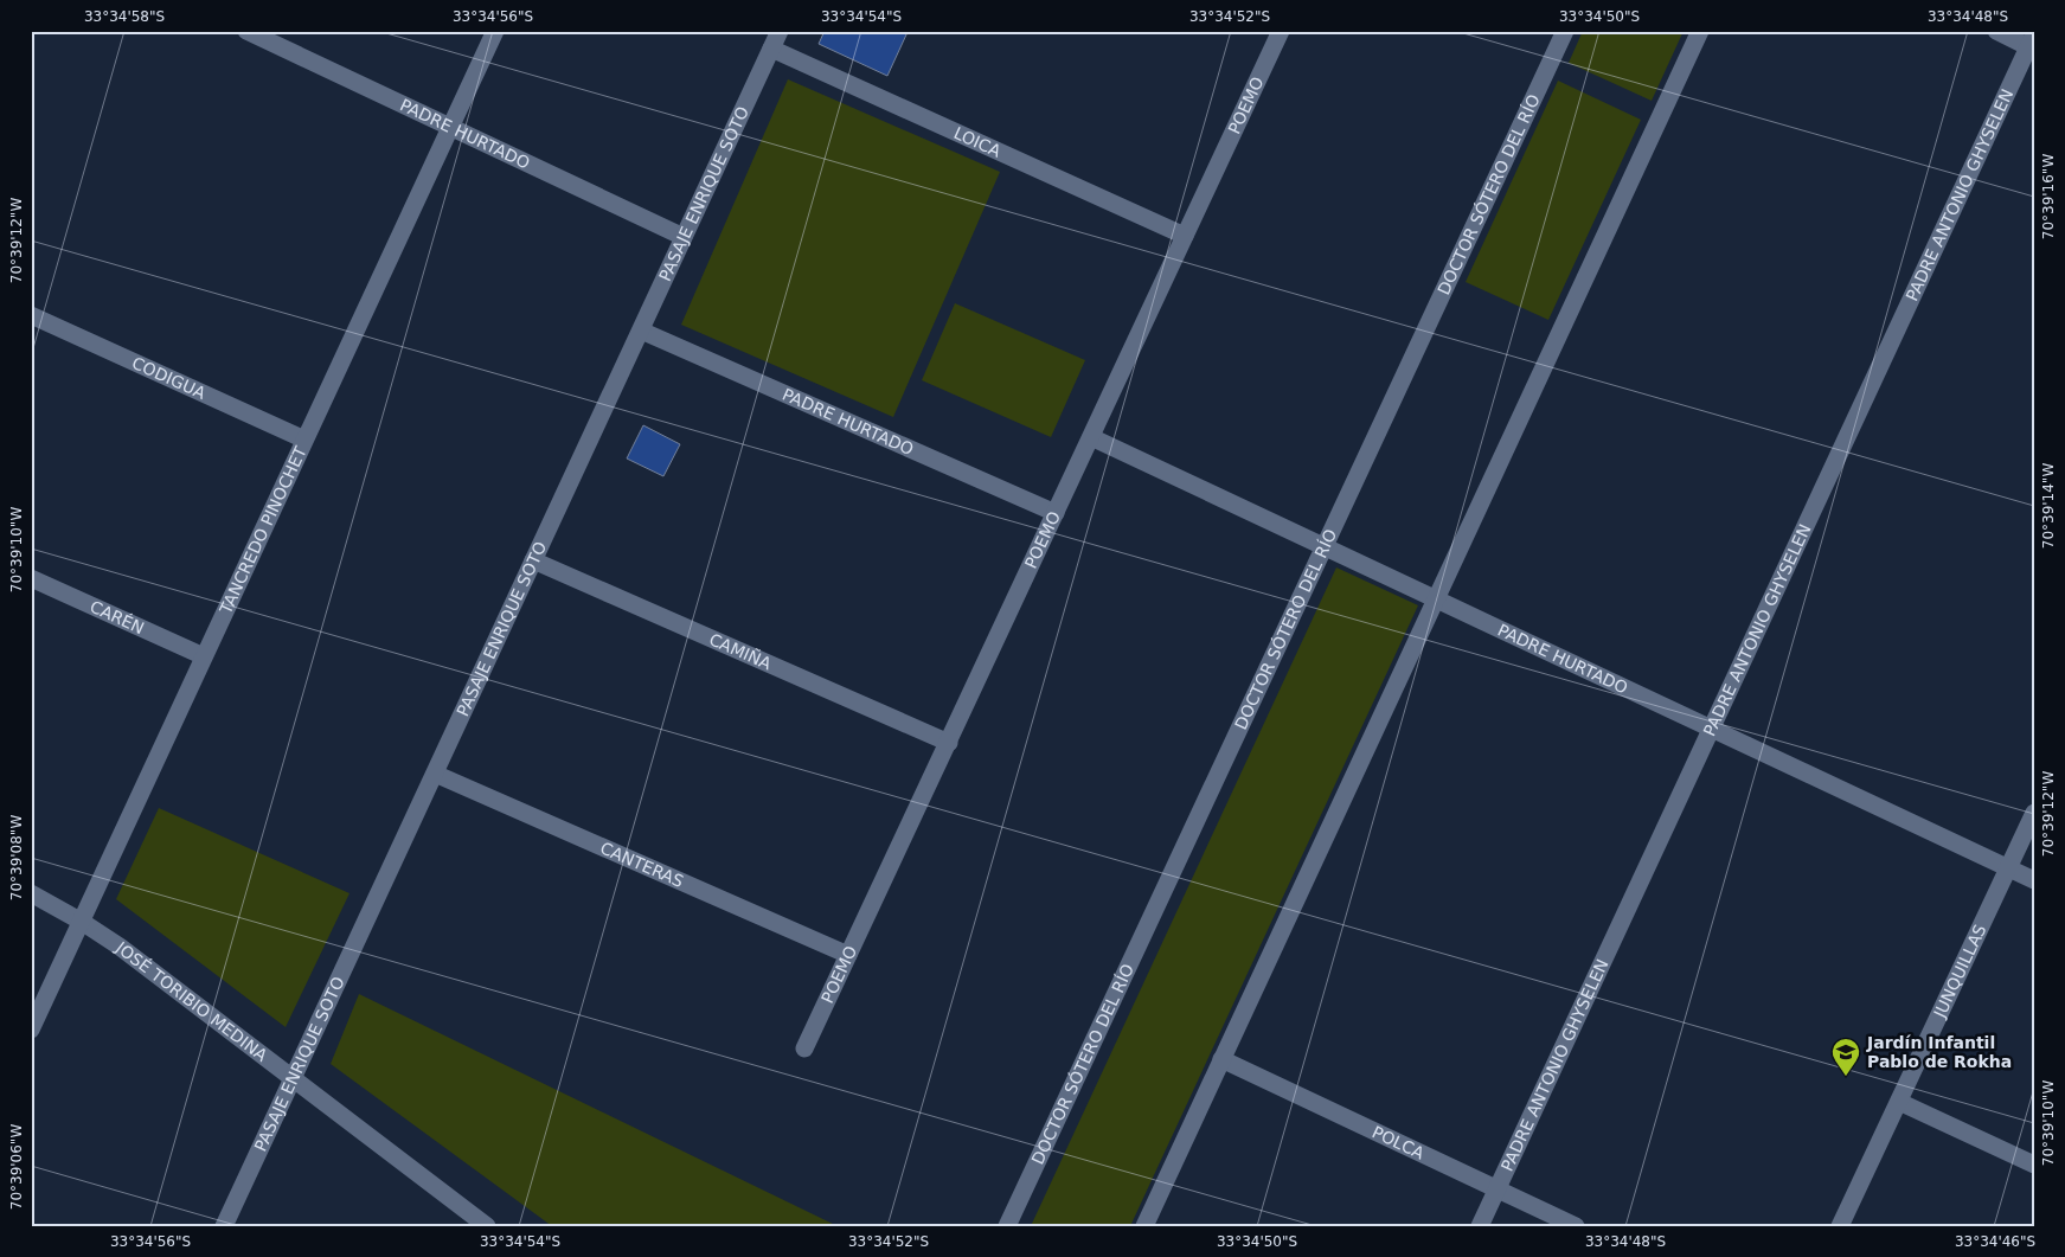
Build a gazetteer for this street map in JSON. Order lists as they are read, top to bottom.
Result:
{
  "streets": {
    "street": [
      "POEMO",
      "PADRE HURTADO",
      "LOICA",
      "PASAJE ENRIQUE SOTO",
      "DOCTOR SÓTERO DEL RÍO",
      "PADRE ANTONIO GHYSELEN",
      "CODIGUA",
      "TANCREDO PINOCHET",
      "CARÉN",
      "CAMIÑA",
      "CANTERAS",
      "JUNQUILLAS",
      "JOSÉ TORIBIO MEDINA",
      "POLCA"
    ]
  },
  "crossings": [
    ["POEMO", "PADRE HURTADO"],
    ["POEMO", "LOICA"],
    ["POEMO", "CAMIÑA"],
    ["POEMO", "CANTERAS"],
    ["PADRE HURTADO", "PASAJE ENRIQUE SOTO"],
    ["PADRE HURTADO", "DOCTOR SÓTERO DEL RÍO"],
    ["PADRE HURTADO", "PADRE ANTONIO GHYSELEN"],
    ["PADRE HURTADO", "TANCREDO PINOCHET"],
    ["PADRE HURTADO", "JUNQUILLAS"],
    ["LOICA", "PASAJE ENRIQUE SOTO"],
    ["PASAJE ENRIQUE SOTO", "CAMIÑA"],
    ["PASAJE ENRIQUE SOTO", "CANTERAS"],
    ["PASAJE ENRIQUE SOTO", "JOSÉ TORIBIO MEDINA"],
    ["PADRE ANTONIO GHYSELEN", "POLCA"],
    ["CODIGUA", "TANCREDO PINOCHET"],
    ["TANCREDO PINOCHET", "CARÉN"],
    ["TANCREDO PINOCHET", "JOSÉ TORIBIO MEDINA"]
  ],
  "places": {
    "school or university": ["Jardín Infantil Pablo de Rokha"]
  },
  "coordinates": [
    "33°34'58\"S",
    "33°34'56\"S",
    "33°34'54\"S",
    "33°34'52\"S",
    "33°34'50\"S",
    "33°34'48\"S",
    "70°39'16\"W",
    "70°39'12\"W",
    "70°39'14\"W",
    "70°39'10\"W",
    "70°39'08\"W",
    "70°39'06\"W",
    "33°34'46\"S"
  ]
}
